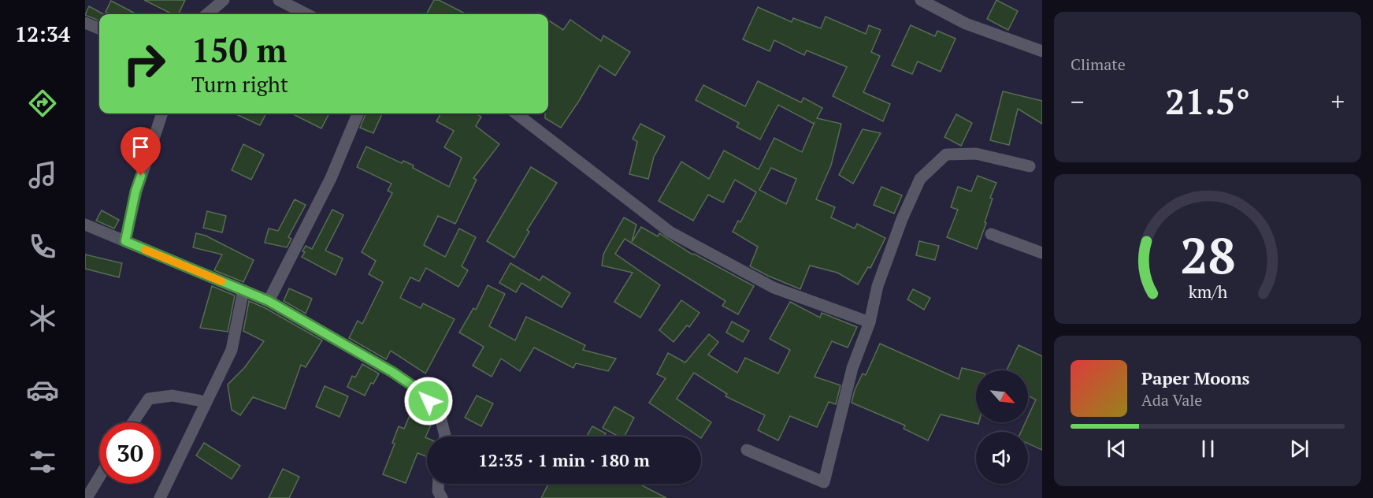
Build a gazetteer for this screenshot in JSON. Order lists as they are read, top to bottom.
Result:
{
  "north": "bottom right",
  "page": {
    "tabs": "12:34",
    "tile": "Climate",
    "turn": ["150 m", "Turn right"],
    "heat": ["−", "21.5°", "+"],
    "song": ["Paper Moons", "Ada Vale"],
    "limit": "30",
    "trip": "12:35 · 1 min · 180 m",
    "gauge": ["28", "km/h"]
  }
}
